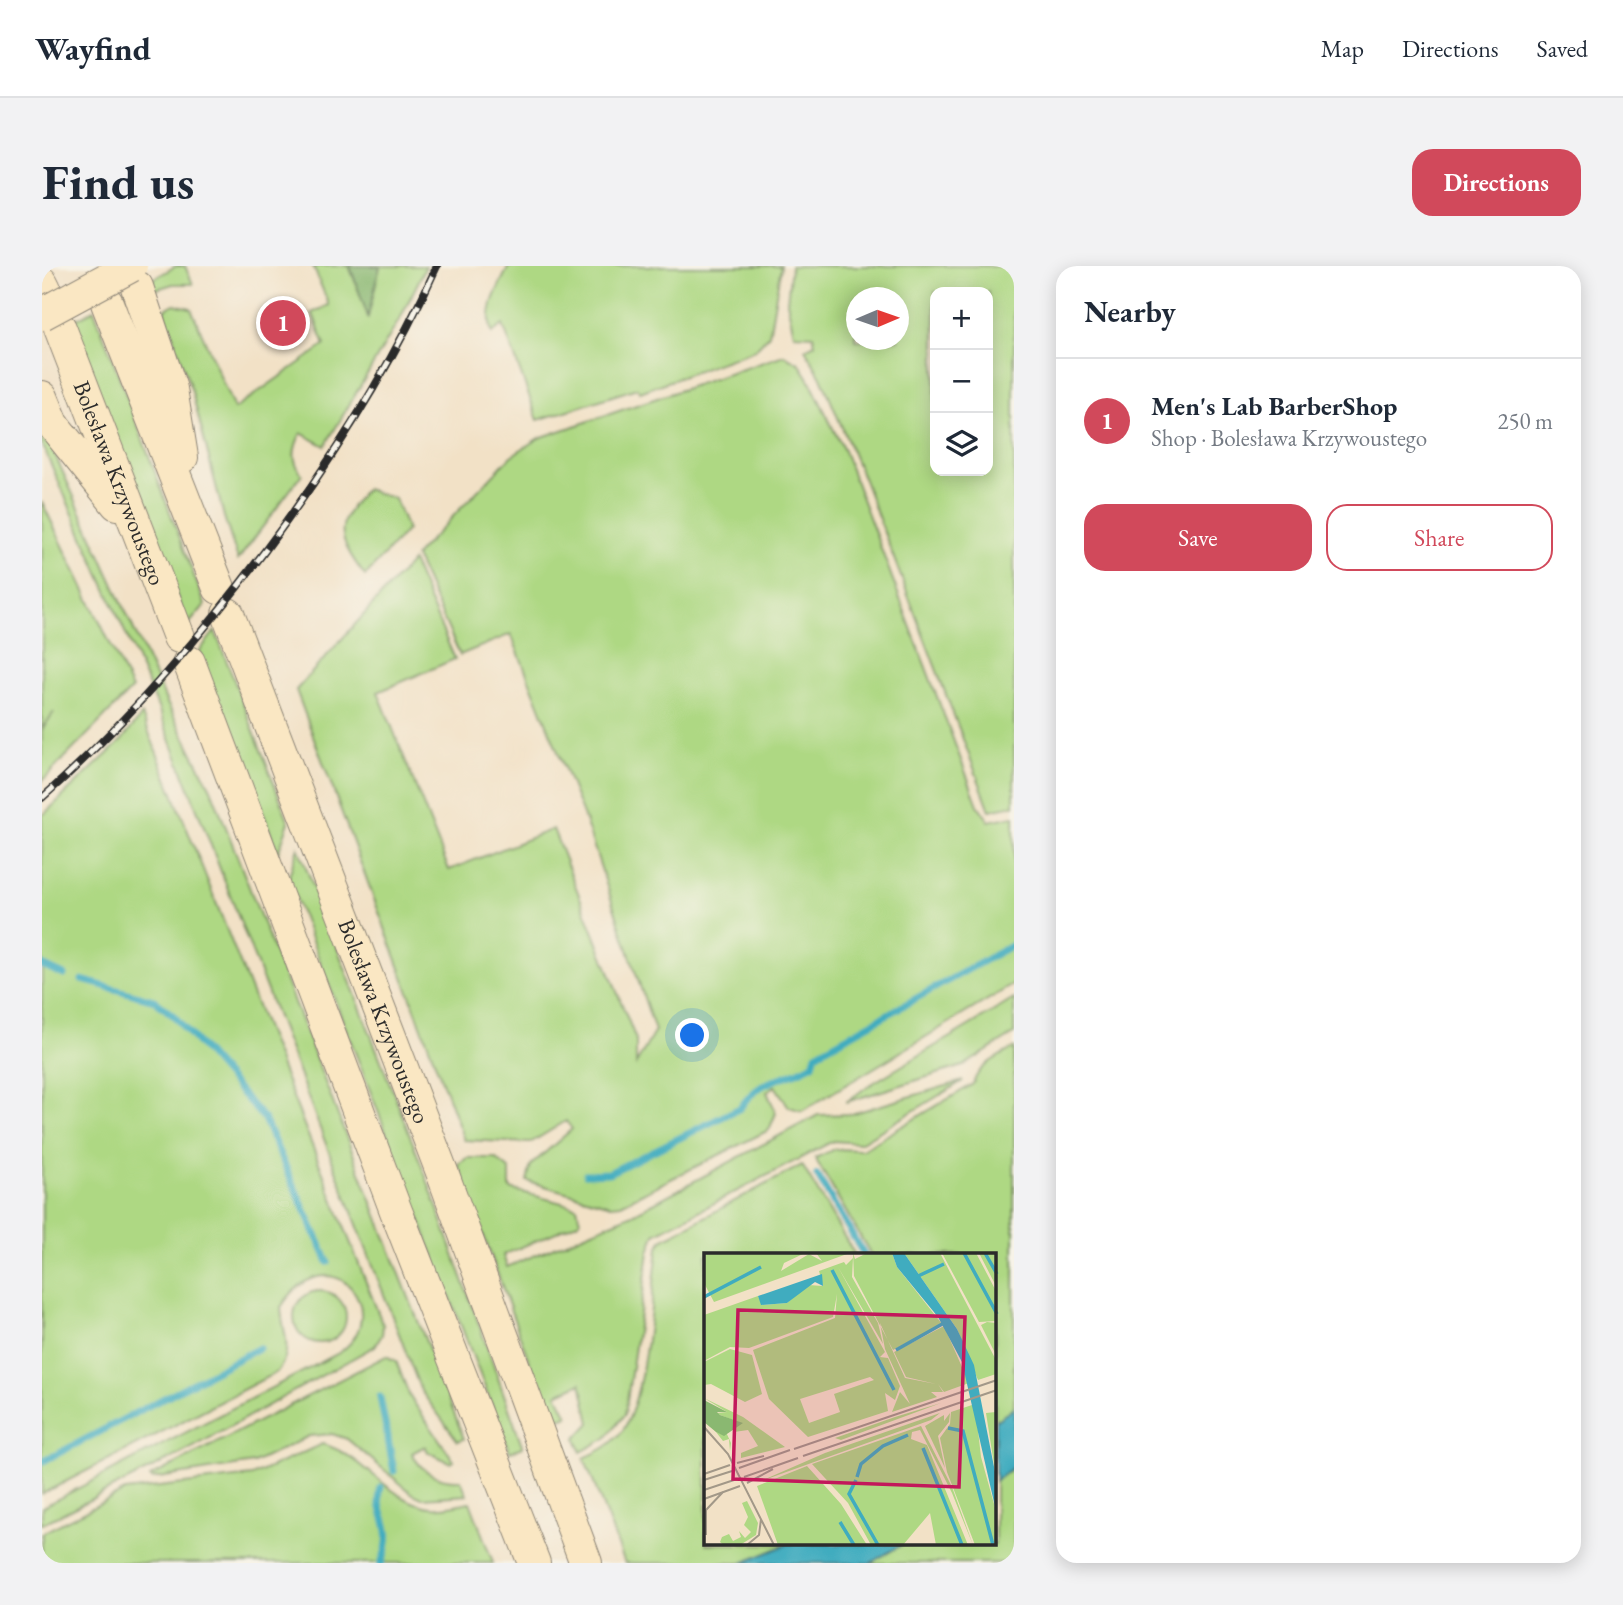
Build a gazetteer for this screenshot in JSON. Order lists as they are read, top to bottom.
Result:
{
  "streets": {
    "main road": ["Bolesława Krzywoustego"]
  },
  "north": "right",
  "page": {
    "header": "Wayfind",
    "nav": ["Map", "Directions", "Saved"],
    "buttons": [
      "Directions",
      ["Save", "Share"]
    ],
    "title": "Find us",
    "heading": "Nearby",
    "map_buttons": ["+", "−"],
    "pins": "1",
    "list": [
      {
        "mark": "1",
        "name": "Men's Lab BarberShop",
        "note": "Shop · Bolesława Krzywoustego",
        "value": "250 m"
      }
    ]
  }
}
